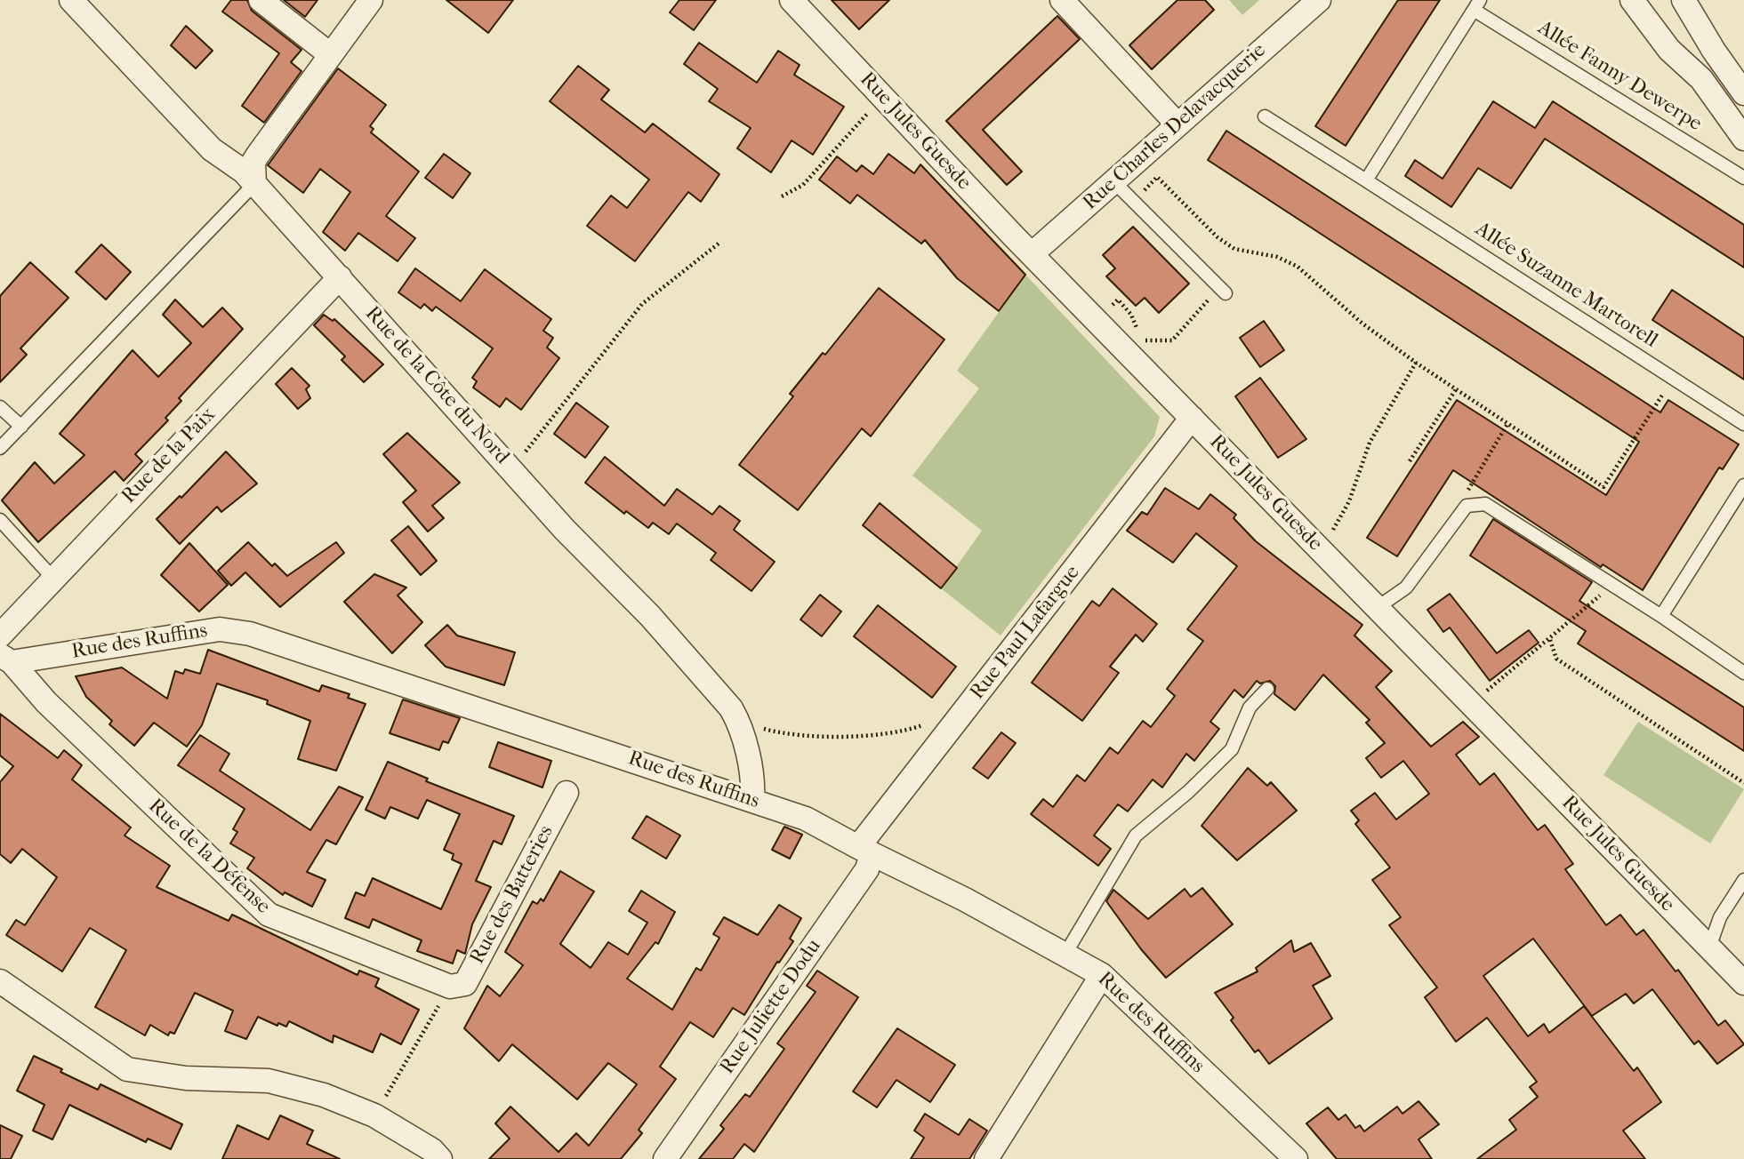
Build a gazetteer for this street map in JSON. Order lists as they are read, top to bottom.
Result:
{
  "streets": {
    "street": [
      "Rue Charles Delavacquerie",
      "Rue Jules Guesde",
      "Rue de la Côte du Nord",
      "Rue de la Paix",
      "Rue Paul Lafargue",
      "Rue des Ruffins",
      "Rue de la Défense",
      "Rue des Batteries",
      "Rue Juliette Dodu"
    ],
    "lane": ["Allée Fanny Dewerpe", "Allée Suzanne Martorell"]
  },
  "crossings": [
    ["Allée Fanny Dewerpe", "Allée Suzanne Martorell"],
    ["Rue Charles Delavacquerie", "Rue Jules Guesde"],
    ["Rue Jules Guesde", "Rue Paul Lafargue"],
    ["Rue de la Côte du Nord", "Rue de la Paix"],
    ["Rue de la Côte du Nord", "Rue des Ruffins"],
    ["Rue Paul Lafargue", "Rue des Ruffins"],
    ["Rue Paul Lafargue", "Rue Juliette Dodu"],
    ["Rue des Ruffins", "Rue de la Défense"],
    ["Rue des Ruffins", "Rue Juliette Dodu"],
    ["Rue de la Défense", "Rue des Batteries"]
  ]
}
